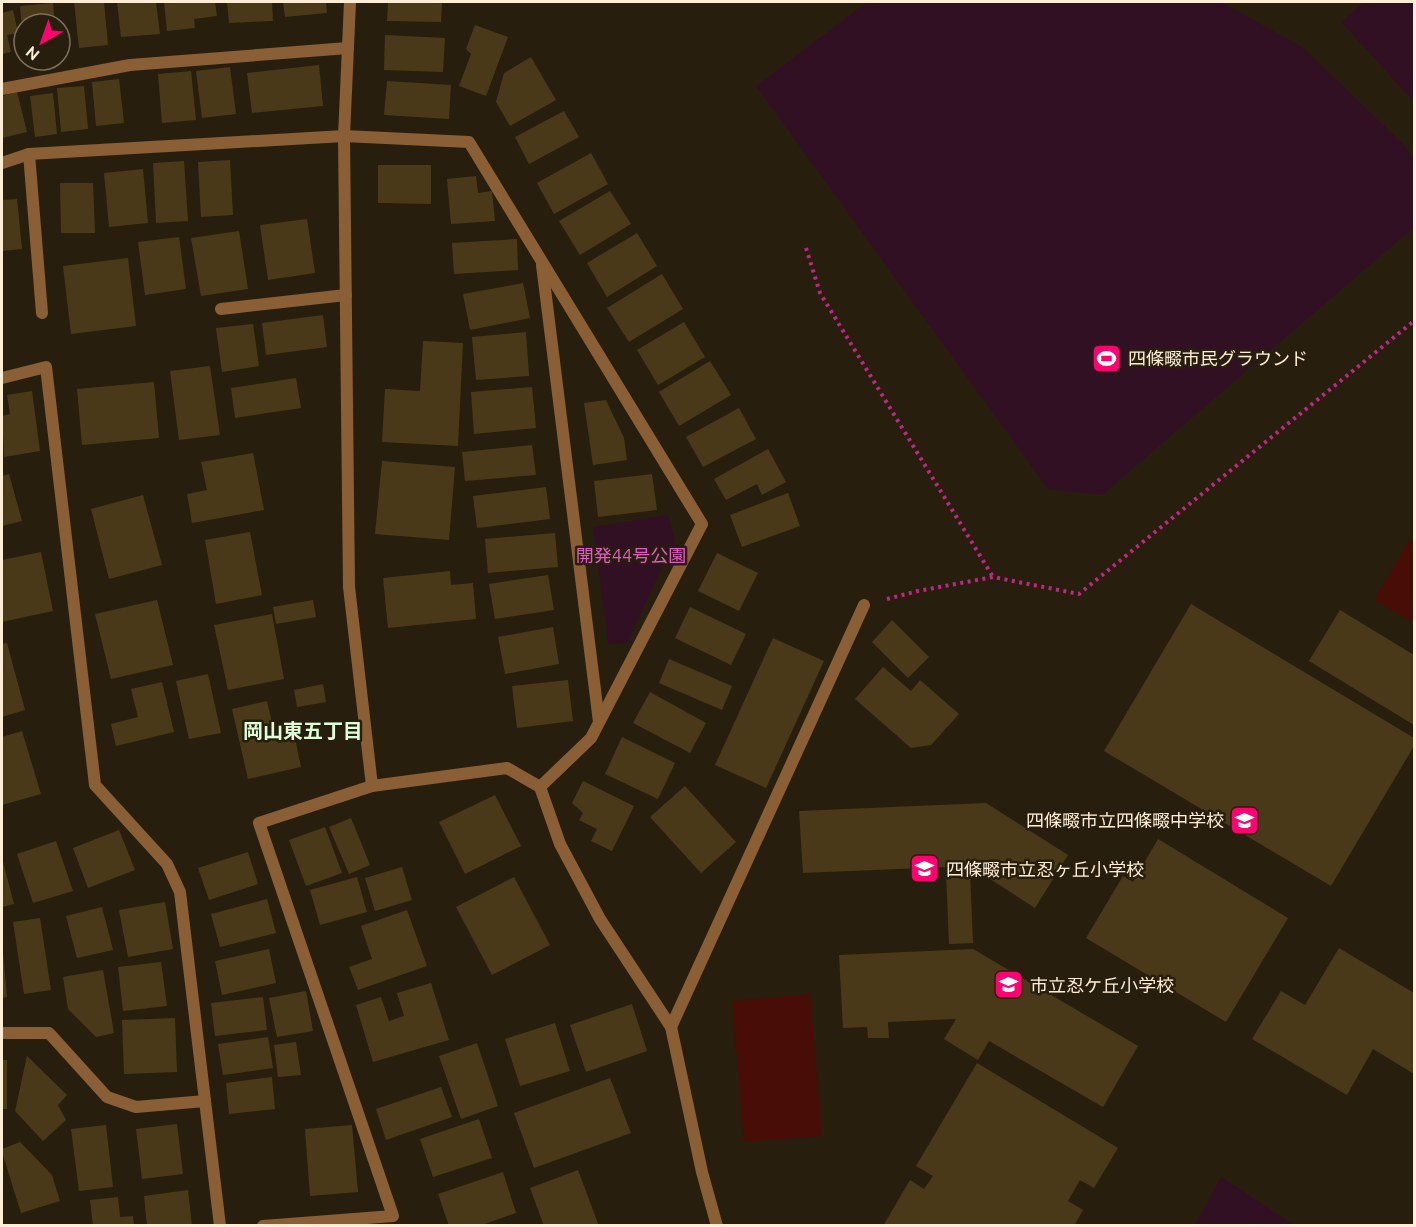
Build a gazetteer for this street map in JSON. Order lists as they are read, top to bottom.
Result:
{
  "districts": ["岡山東五丁目"],
  "parks": ["開発44号公園"],
  "places": {
    "sports": ["四條畷市民グラウンド"],
    "school or university": ["四條畷市立四條畷中学校", "四條畷市立忍ヶ丘小学校", "市立忍ケ丘小学校"]
  },
  "north": "bottom left"
}
